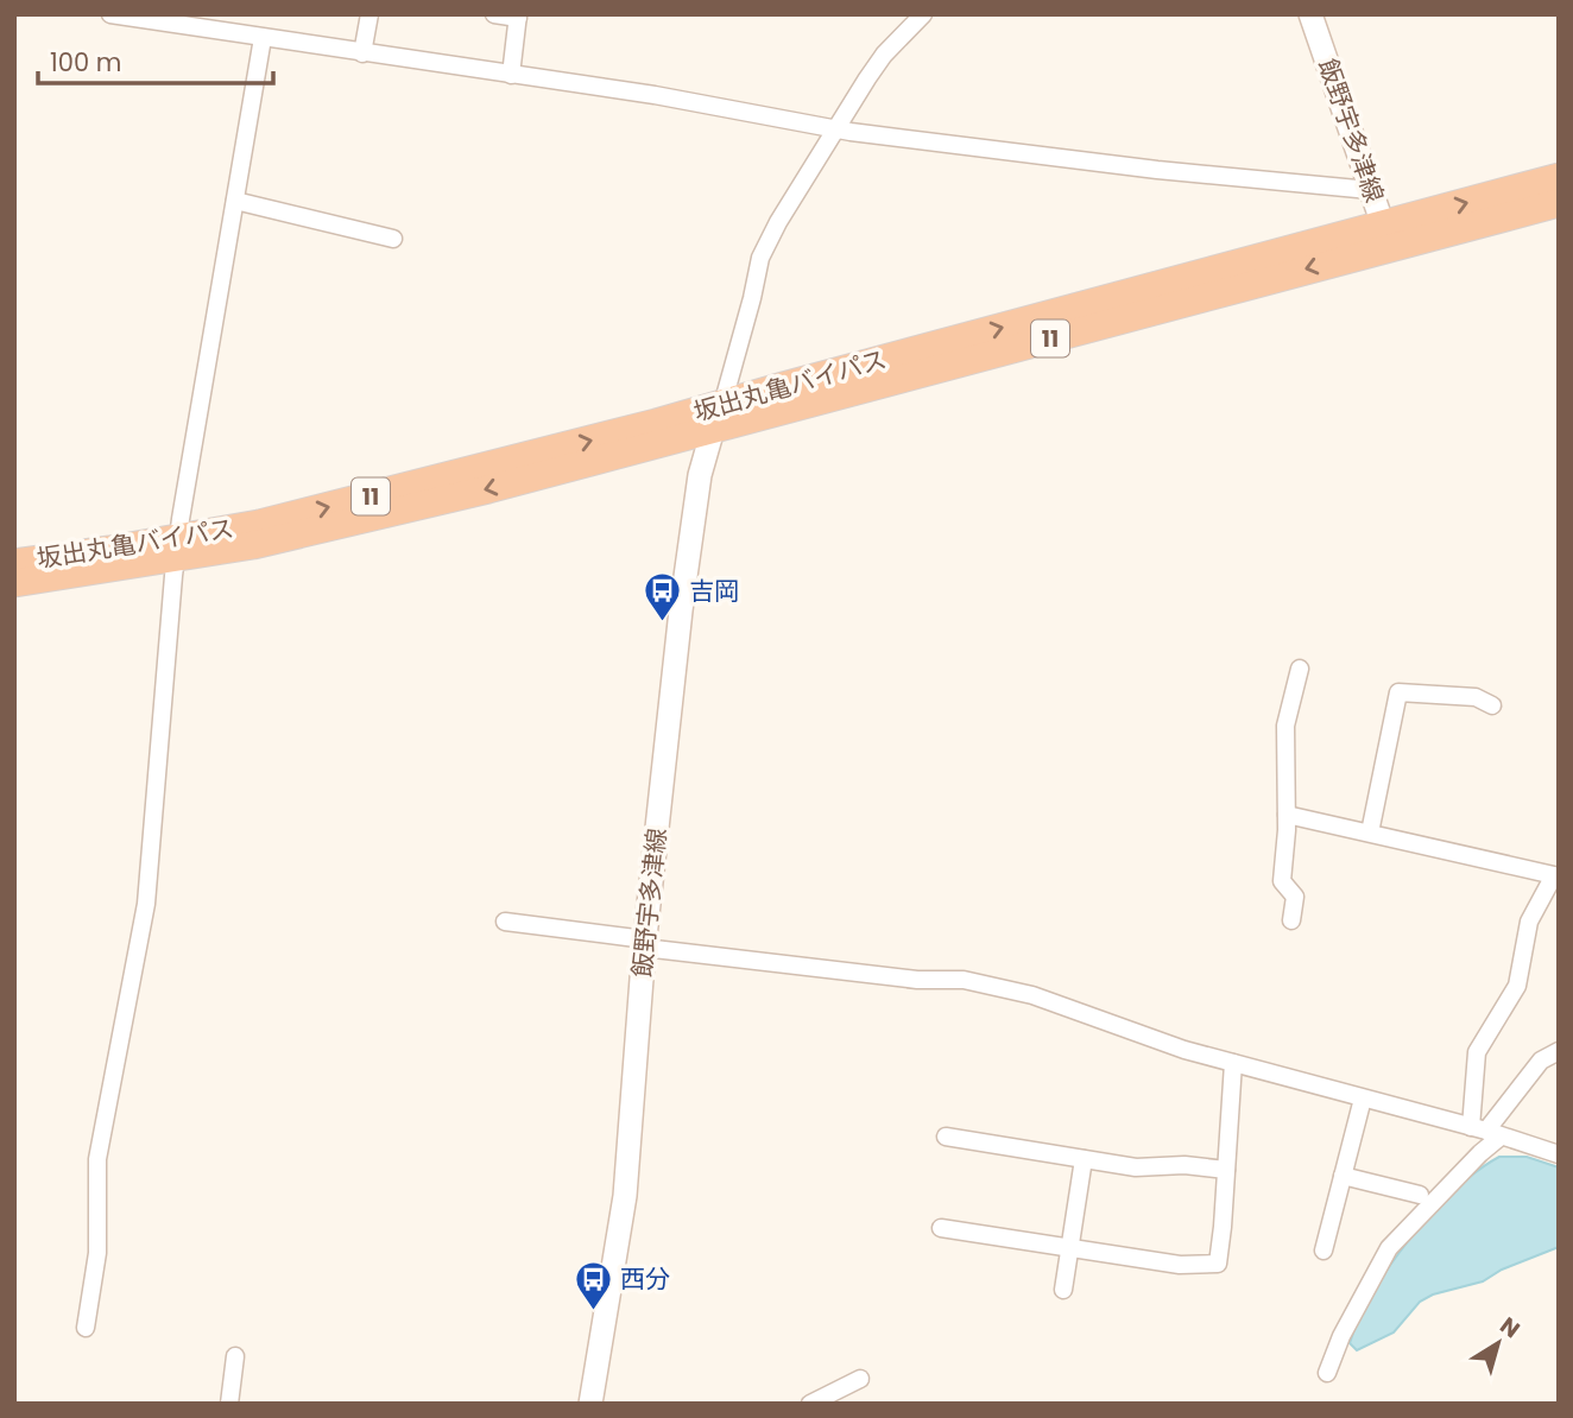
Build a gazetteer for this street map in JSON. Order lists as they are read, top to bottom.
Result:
{
  "streets": {
    "highway": ["11", "坂出丸亀バイパス"],
    "main road": ["飯野宇多津線"]
  },
  "crossings": [
    ["飯野宇多津線", "坂出丸亀バイパス"]
  ],
  "places": {
    "bus stop": ["吉岡", "西分"]
  },
  "scale_bar": "100 m",
  "north": "top right"
}
